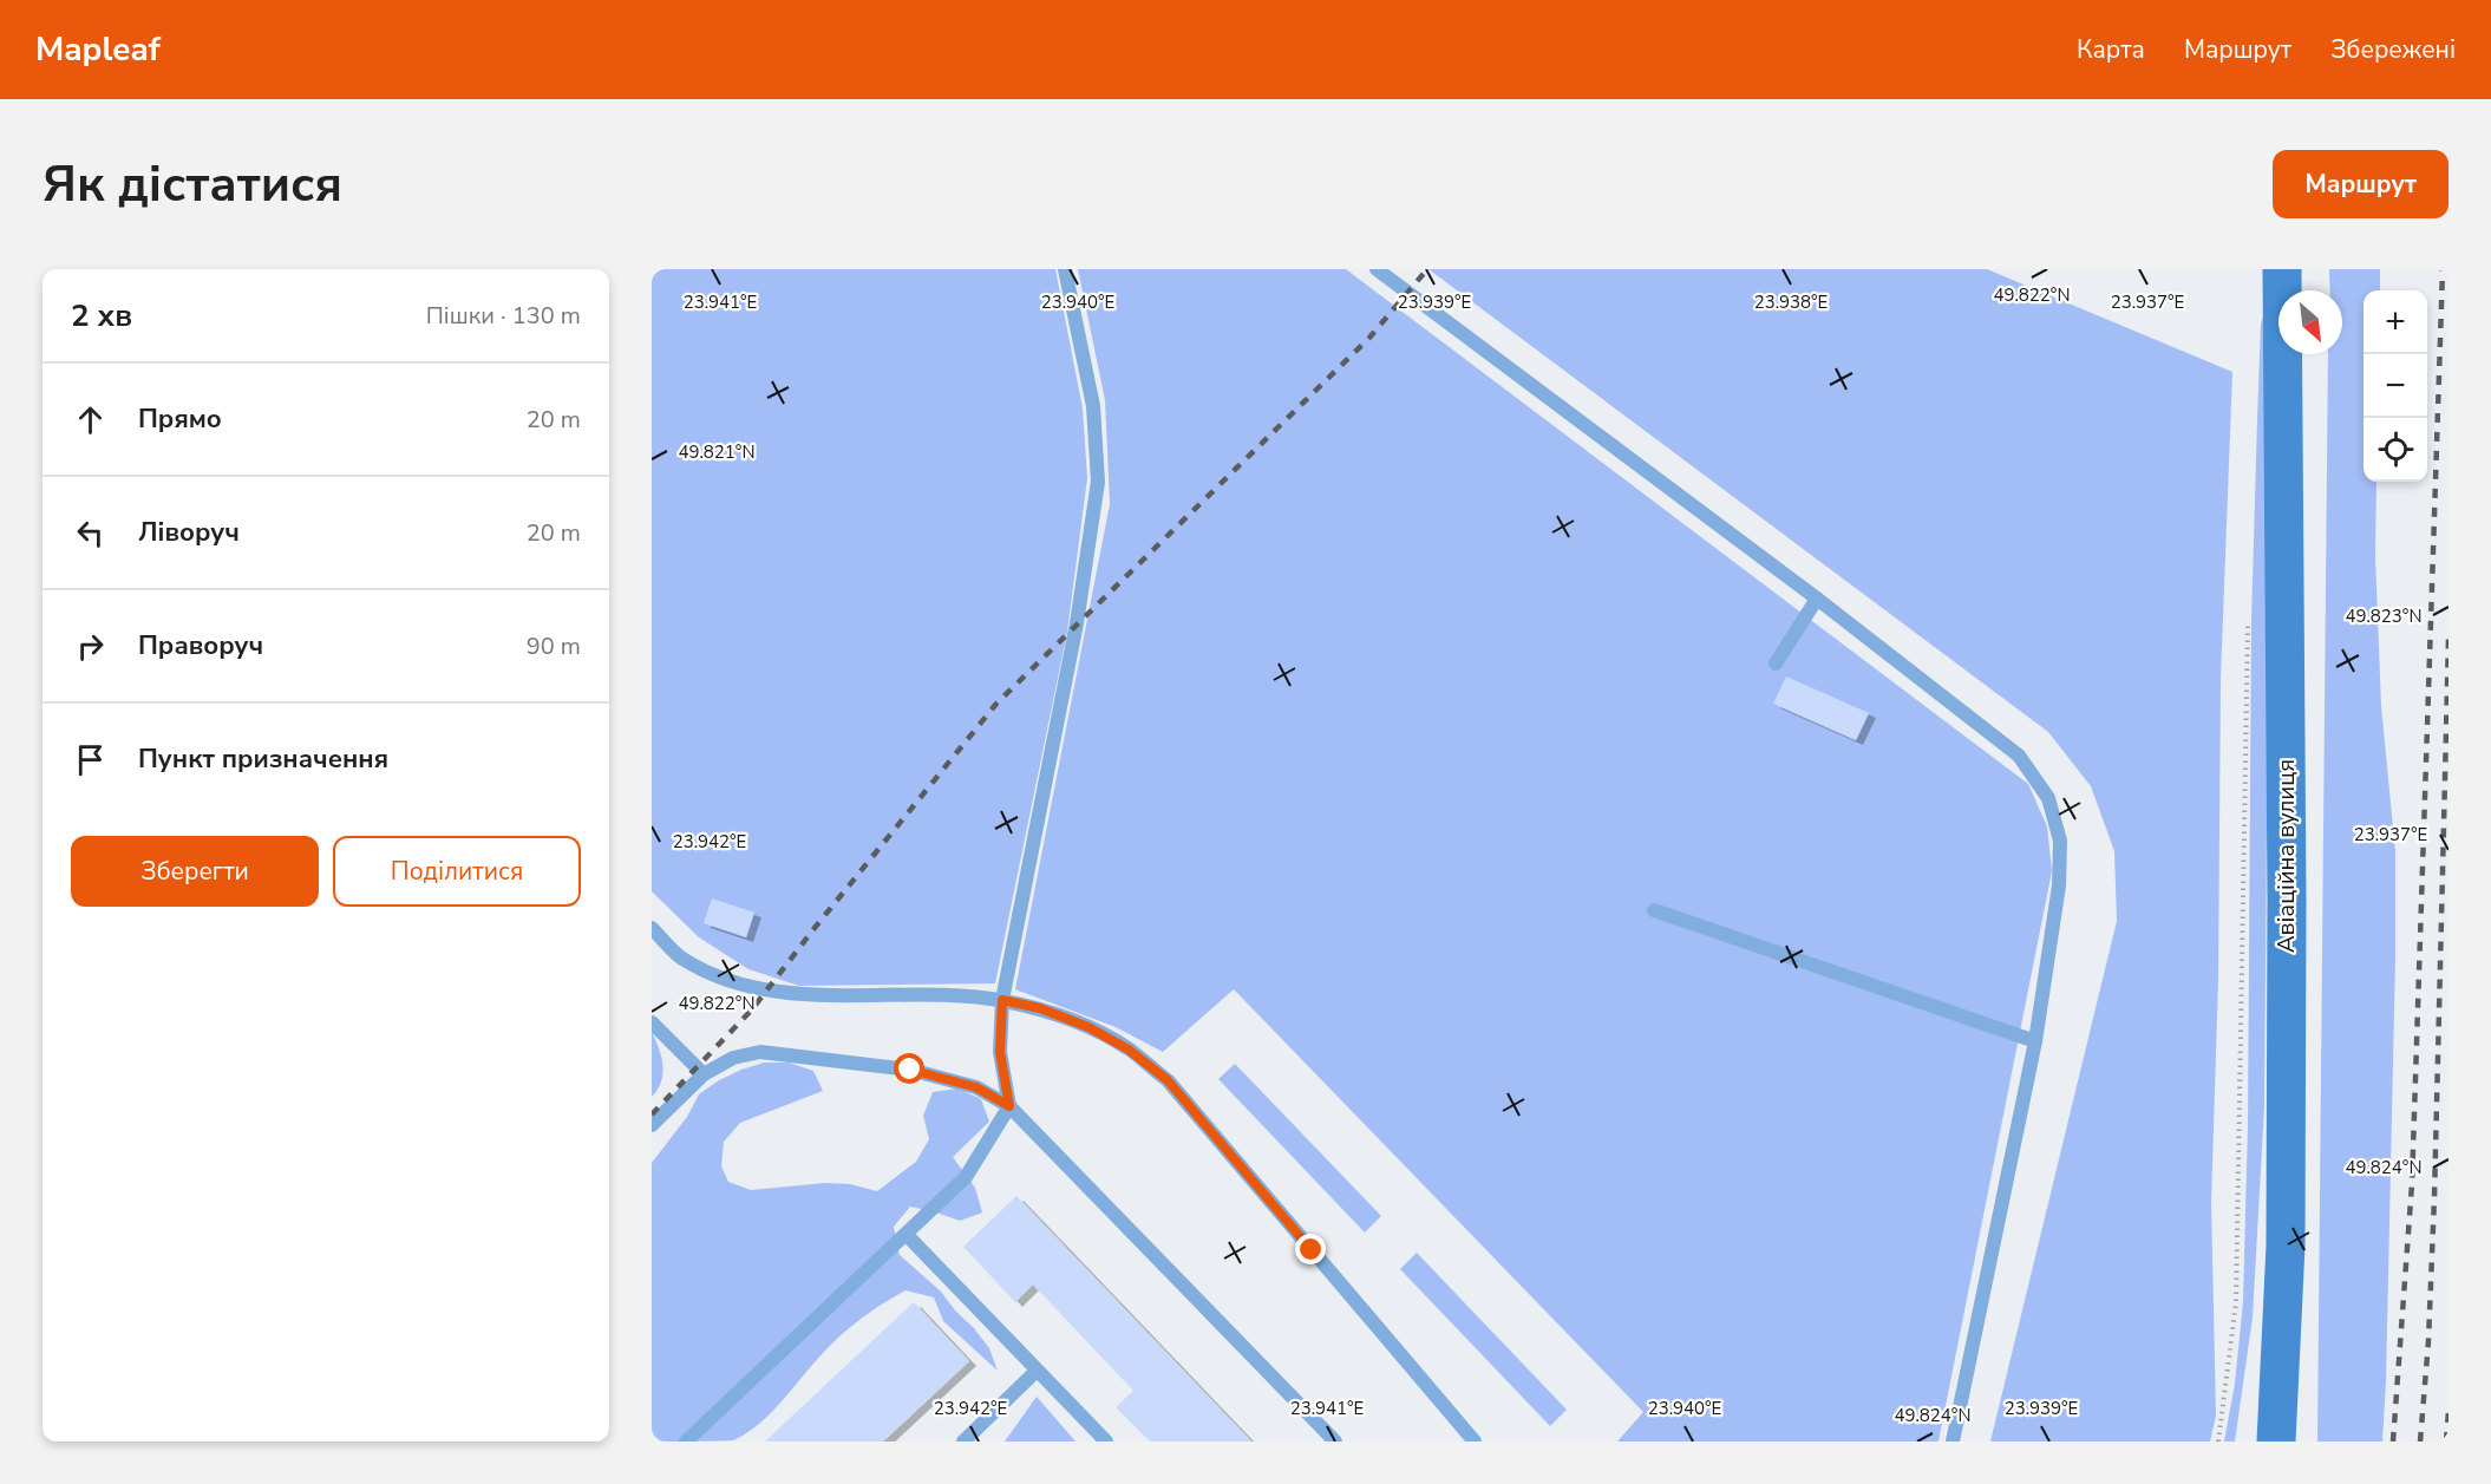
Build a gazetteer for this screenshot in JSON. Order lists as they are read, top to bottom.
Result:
{
  "streets": {
    "street": ["Авіаційна вулиця"]
  },
  "north": "bottom right",
  "page": {
    "header": "Mapleaf",
    "nav": ["Карта", "Маршрут", "Збережені"],
    "buttons": [
      "Маршрут",
      ["Зберегти", "Поділитися"]
    ],
    "title": "Як дістатися",
    "heading": ["2 хв", "Пішки · 130 m"],
    "map_buttons": ["+", "−"],
    "list": [
      ["Прямо", "20 m"],
      ["Ліворуч", "20 m"],
      ["Праворуч", "90 m"],
      "Пункт призначення"
    ]
  },
  "coordinates": [
    "49.822°N",
    "23.941°E",
    "23.940°E",
    "23.939°E",
    "23.938°E",
    "23.937°E",
    "49.821°N",
    "49.823°N",
    "23.942°E",
    "49.824°N"
  ]
}
